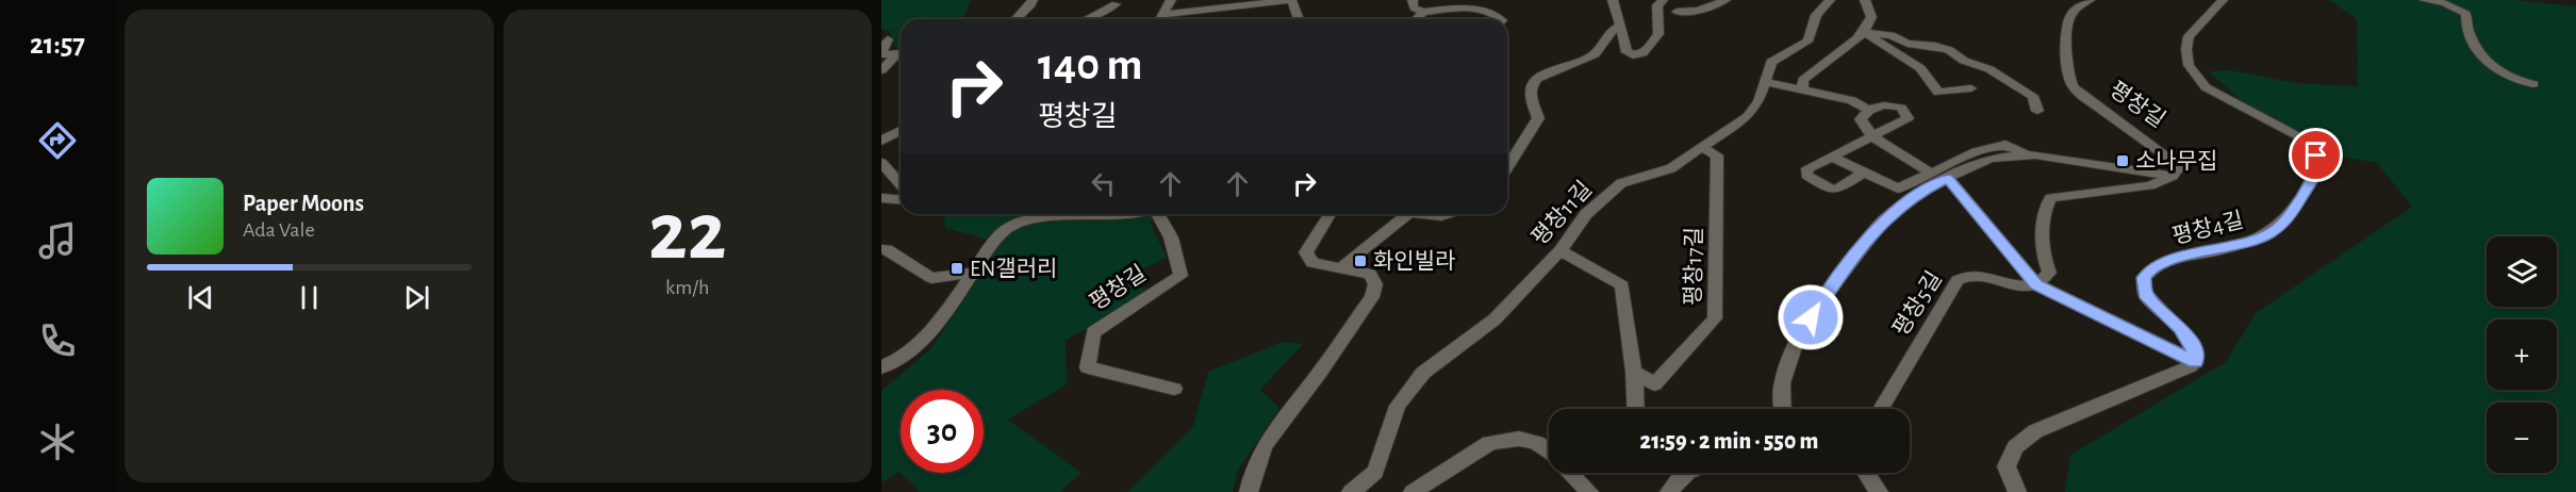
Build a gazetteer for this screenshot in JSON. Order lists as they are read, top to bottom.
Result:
{
  "streets": {
    "street": [
      "평창길",
      "평창11길",
      "평창4길",
      "평창17길",
      "평창5길"
    ]
  },
  "crossings": [
    ["평창11길", "평창17길"],
    ["평창4길", "평창5길"]
  ],
  "places": {
    "transit": ["소나무집", "화인빌라", "EN갤러리"]
  },
  "page": {
    "tabs": "21:57",
    "tile": ["22", "km/h"],
    "turn": ["140 m", "평창길"],
    "song": ["Paper Moons", "Ada Vale"],
    "map_buttons": ["+", "−"],
    "limit": "30",
    "trip": "21:59 · 2 min · 550 m"
  }
}
